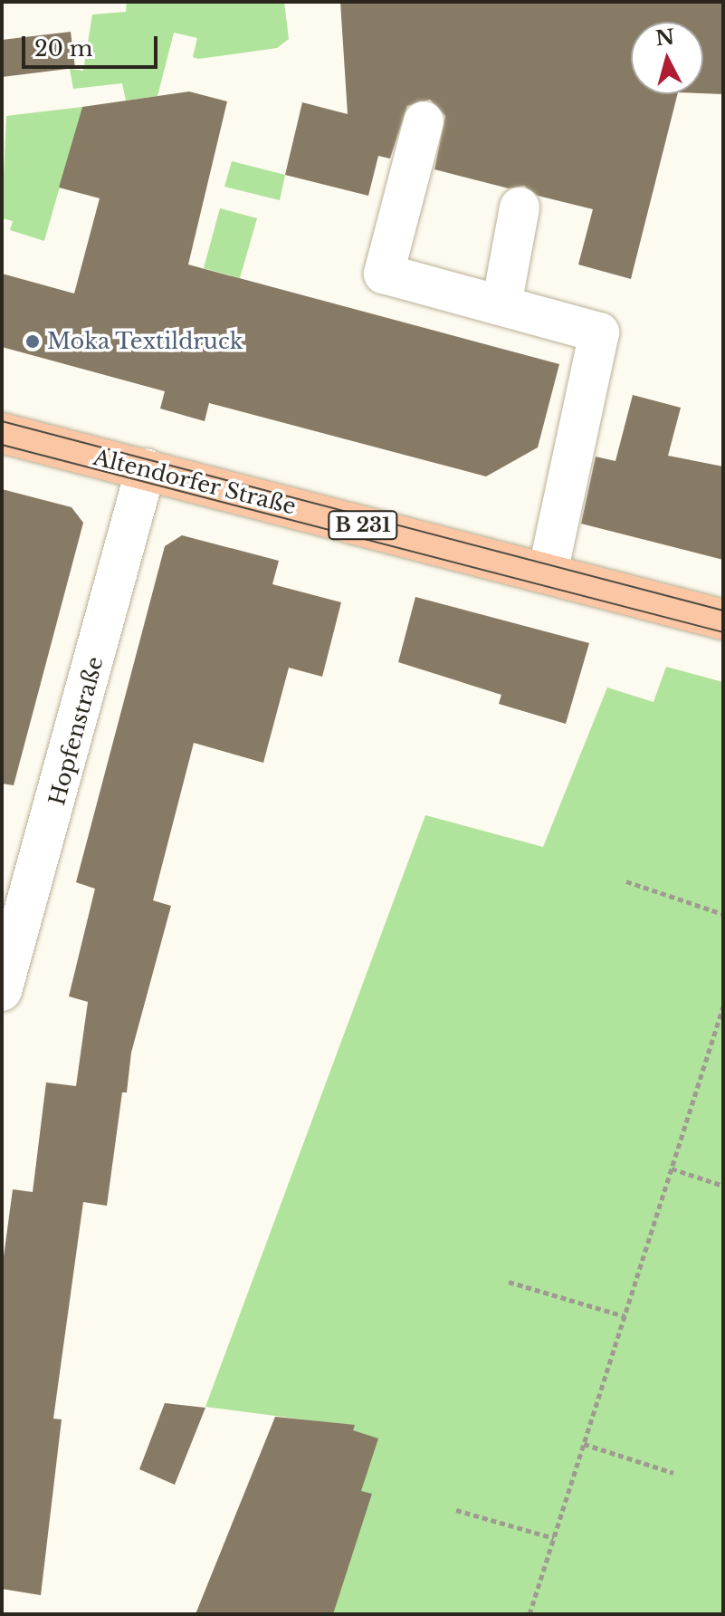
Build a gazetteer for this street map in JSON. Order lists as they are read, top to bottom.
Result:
{
  "streets": {
    "main road": ["Altendorfer Straße", "B 231"],
    "street": ["Hopfenstraße"]
  },
  "crossings": [
    ["Altendorfer Straße", "Hopfenstraße"]
  ],
  "places": ["Moka Textildruck"],
  "scale_bar": "20 m",
  "north": "top"
}
